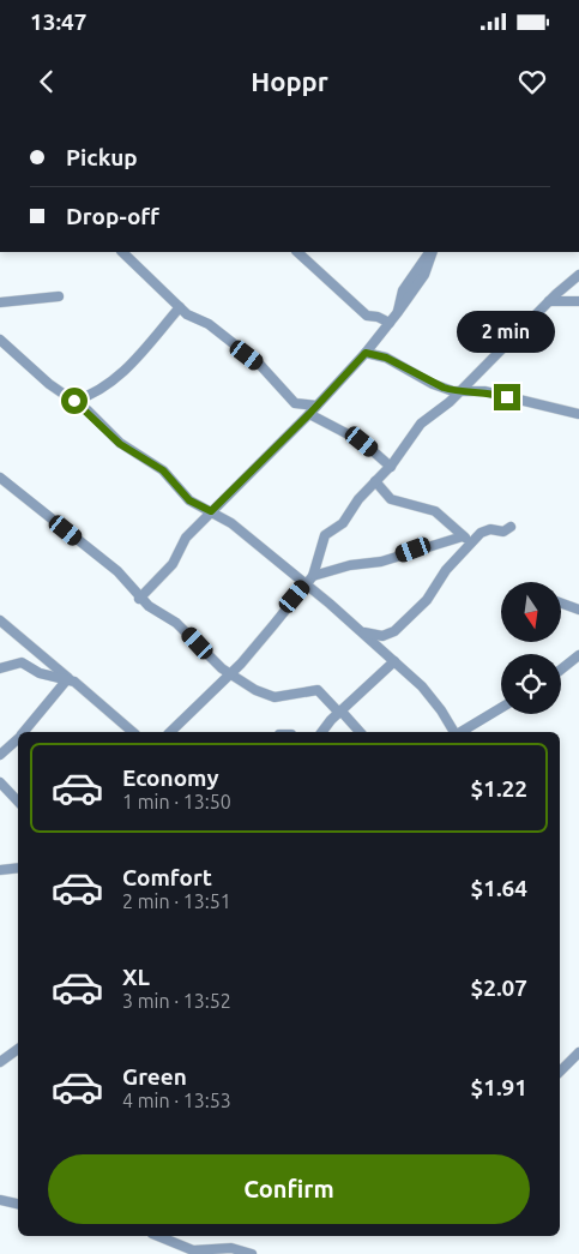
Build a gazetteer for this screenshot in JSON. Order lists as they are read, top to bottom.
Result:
{
  "north": "bottom",
  "page": {
    "status": "13:47",
    "header": "Hoppr",
    "banner": ["Pickup", "Drop-off"],
    "bubble": "2 min",
    "list": [
      {
        "name": "Economy",
        "note": "1 min · 13:50",
        "value": "$1.22"
      },
      {
        "name": "Comfort",
        "note": "2 min · 13:51",
        "value": "$1.64"
      },
      {
        "name": "XL",
        "note": "3 min · 13:52",
        "value": "$2.07"
      },
      {
        "name": "Green",
        "note": "4 min · 13:53",
        "value": "$1.91"
      }
    ],
    "buttons": "Confirm"
  }
}
